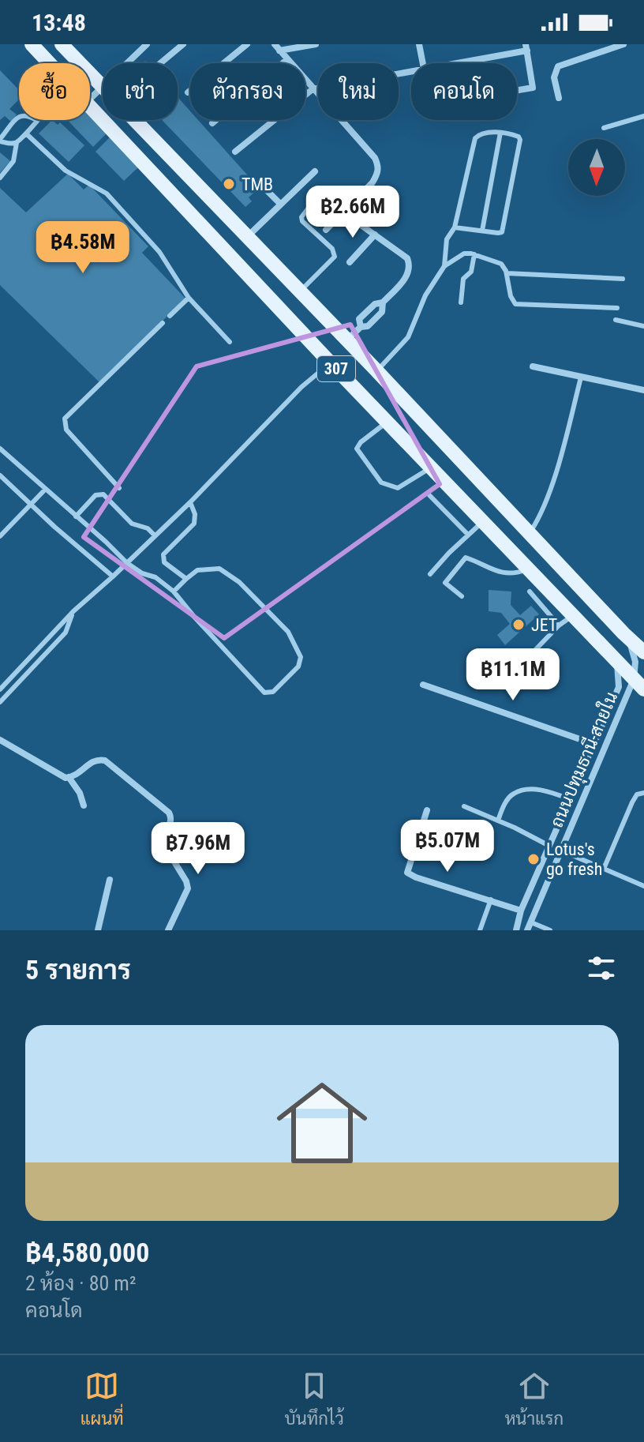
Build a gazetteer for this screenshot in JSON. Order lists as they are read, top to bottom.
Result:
{
  "streets": {
    "main road": ["307"],
    "street": ["ถนนปทุมธานี-สายใน"]
  },
  "crossings": [
    ["307", "ถนนปทุมธานี-สายใน"]
  ],
  "places": ["TMB", "JET", "Lotus's go fresh"],
  "north": "bottom",
  "page": {
    "status": "13:48",
    "chip": [
      "ซื้อ",
      "เช่า",
      "ตัวกรอง",
      "ใหม่",
      "คอนโด"
    ],
    "price": [
      "฿2.66M",
      "฿4.58M",
      "฿11.1M",
      "฿5.07M",
      "฿7.96M"
    ],
    "heading": "5 รายการ",
    "list": [
      {
        "name": "฿4,580,000",
        "note": "2 ห้อง · 80 m² · คอนโด"
      }
    ],
    "tabs": ["แผนที่", "บันทึกไว้", "หน้าแรก"]
  }
}
